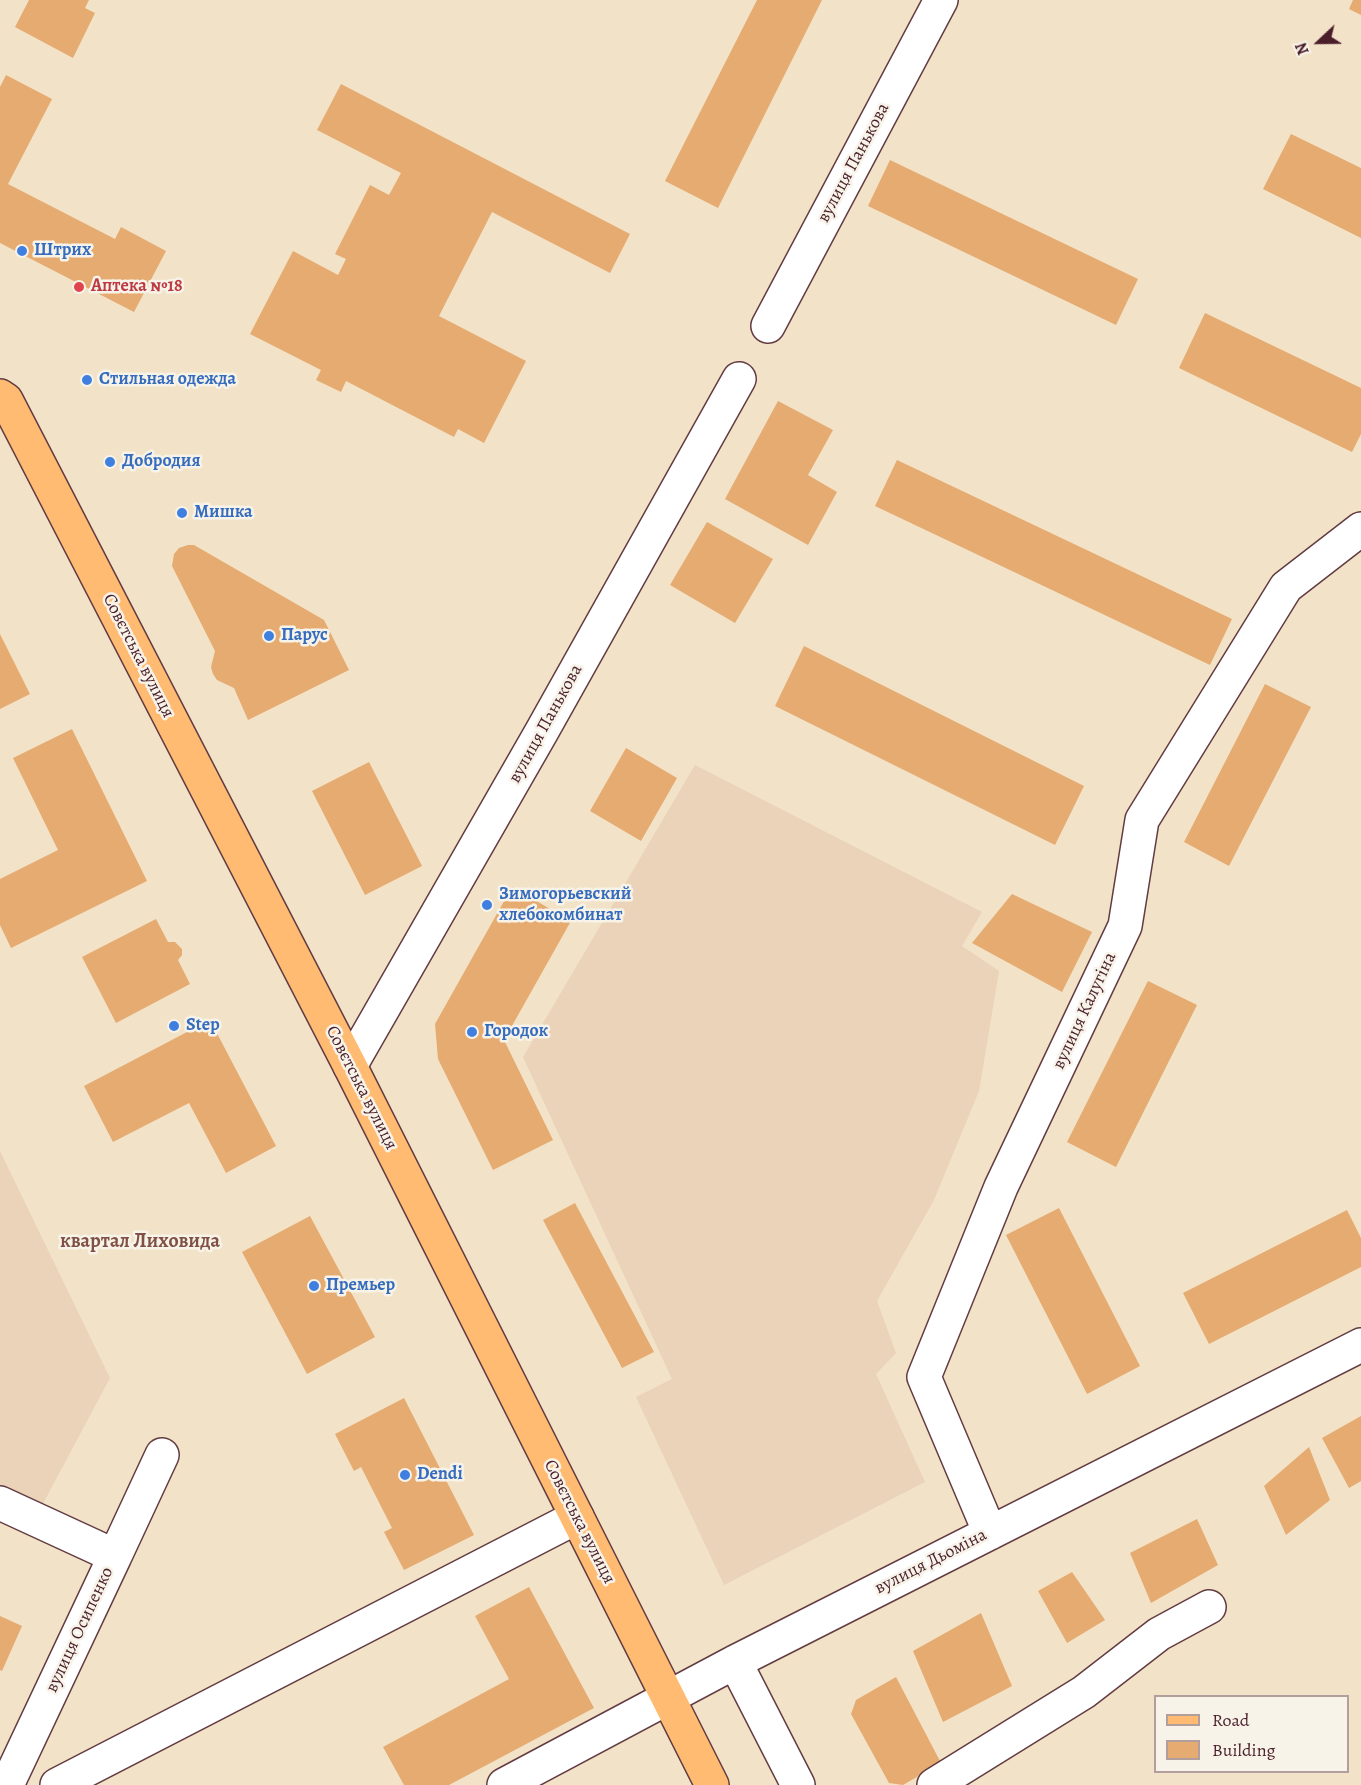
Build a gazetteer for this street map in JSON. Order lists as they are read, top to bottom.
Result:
{
  "streets": {
    "main road": ["Совєтська вулиця"],
    "street": [
      "вулиця Панькова",
      "вулиця Калугіна",
      "вулиця Дьоміна",
      "вулиця Осипенко"
    ]
  },
  "crossings": [
    ["вулиця Панькова", "Совєтська вулиця"],
    ["Совєтська вулиця", "вулиця Дьоміна"],
    ["вулиця Калугіна", "вулиця Дьоміна"]
  ],
  "districts": ["квартал Лиховида"],
  "places": [
    "Штрих",
    "Аптека №18",
    "Стильная одежда",
    "Добродия",
    "Мишка",
    "Парус",
    "Зимогорьевский хлебокомбинат",
    "Step",
    "Городок",
    "Премьер",
    "Dendi"
  ],
  "legend": ["Road", "Building"],
  "north": "left"
}
